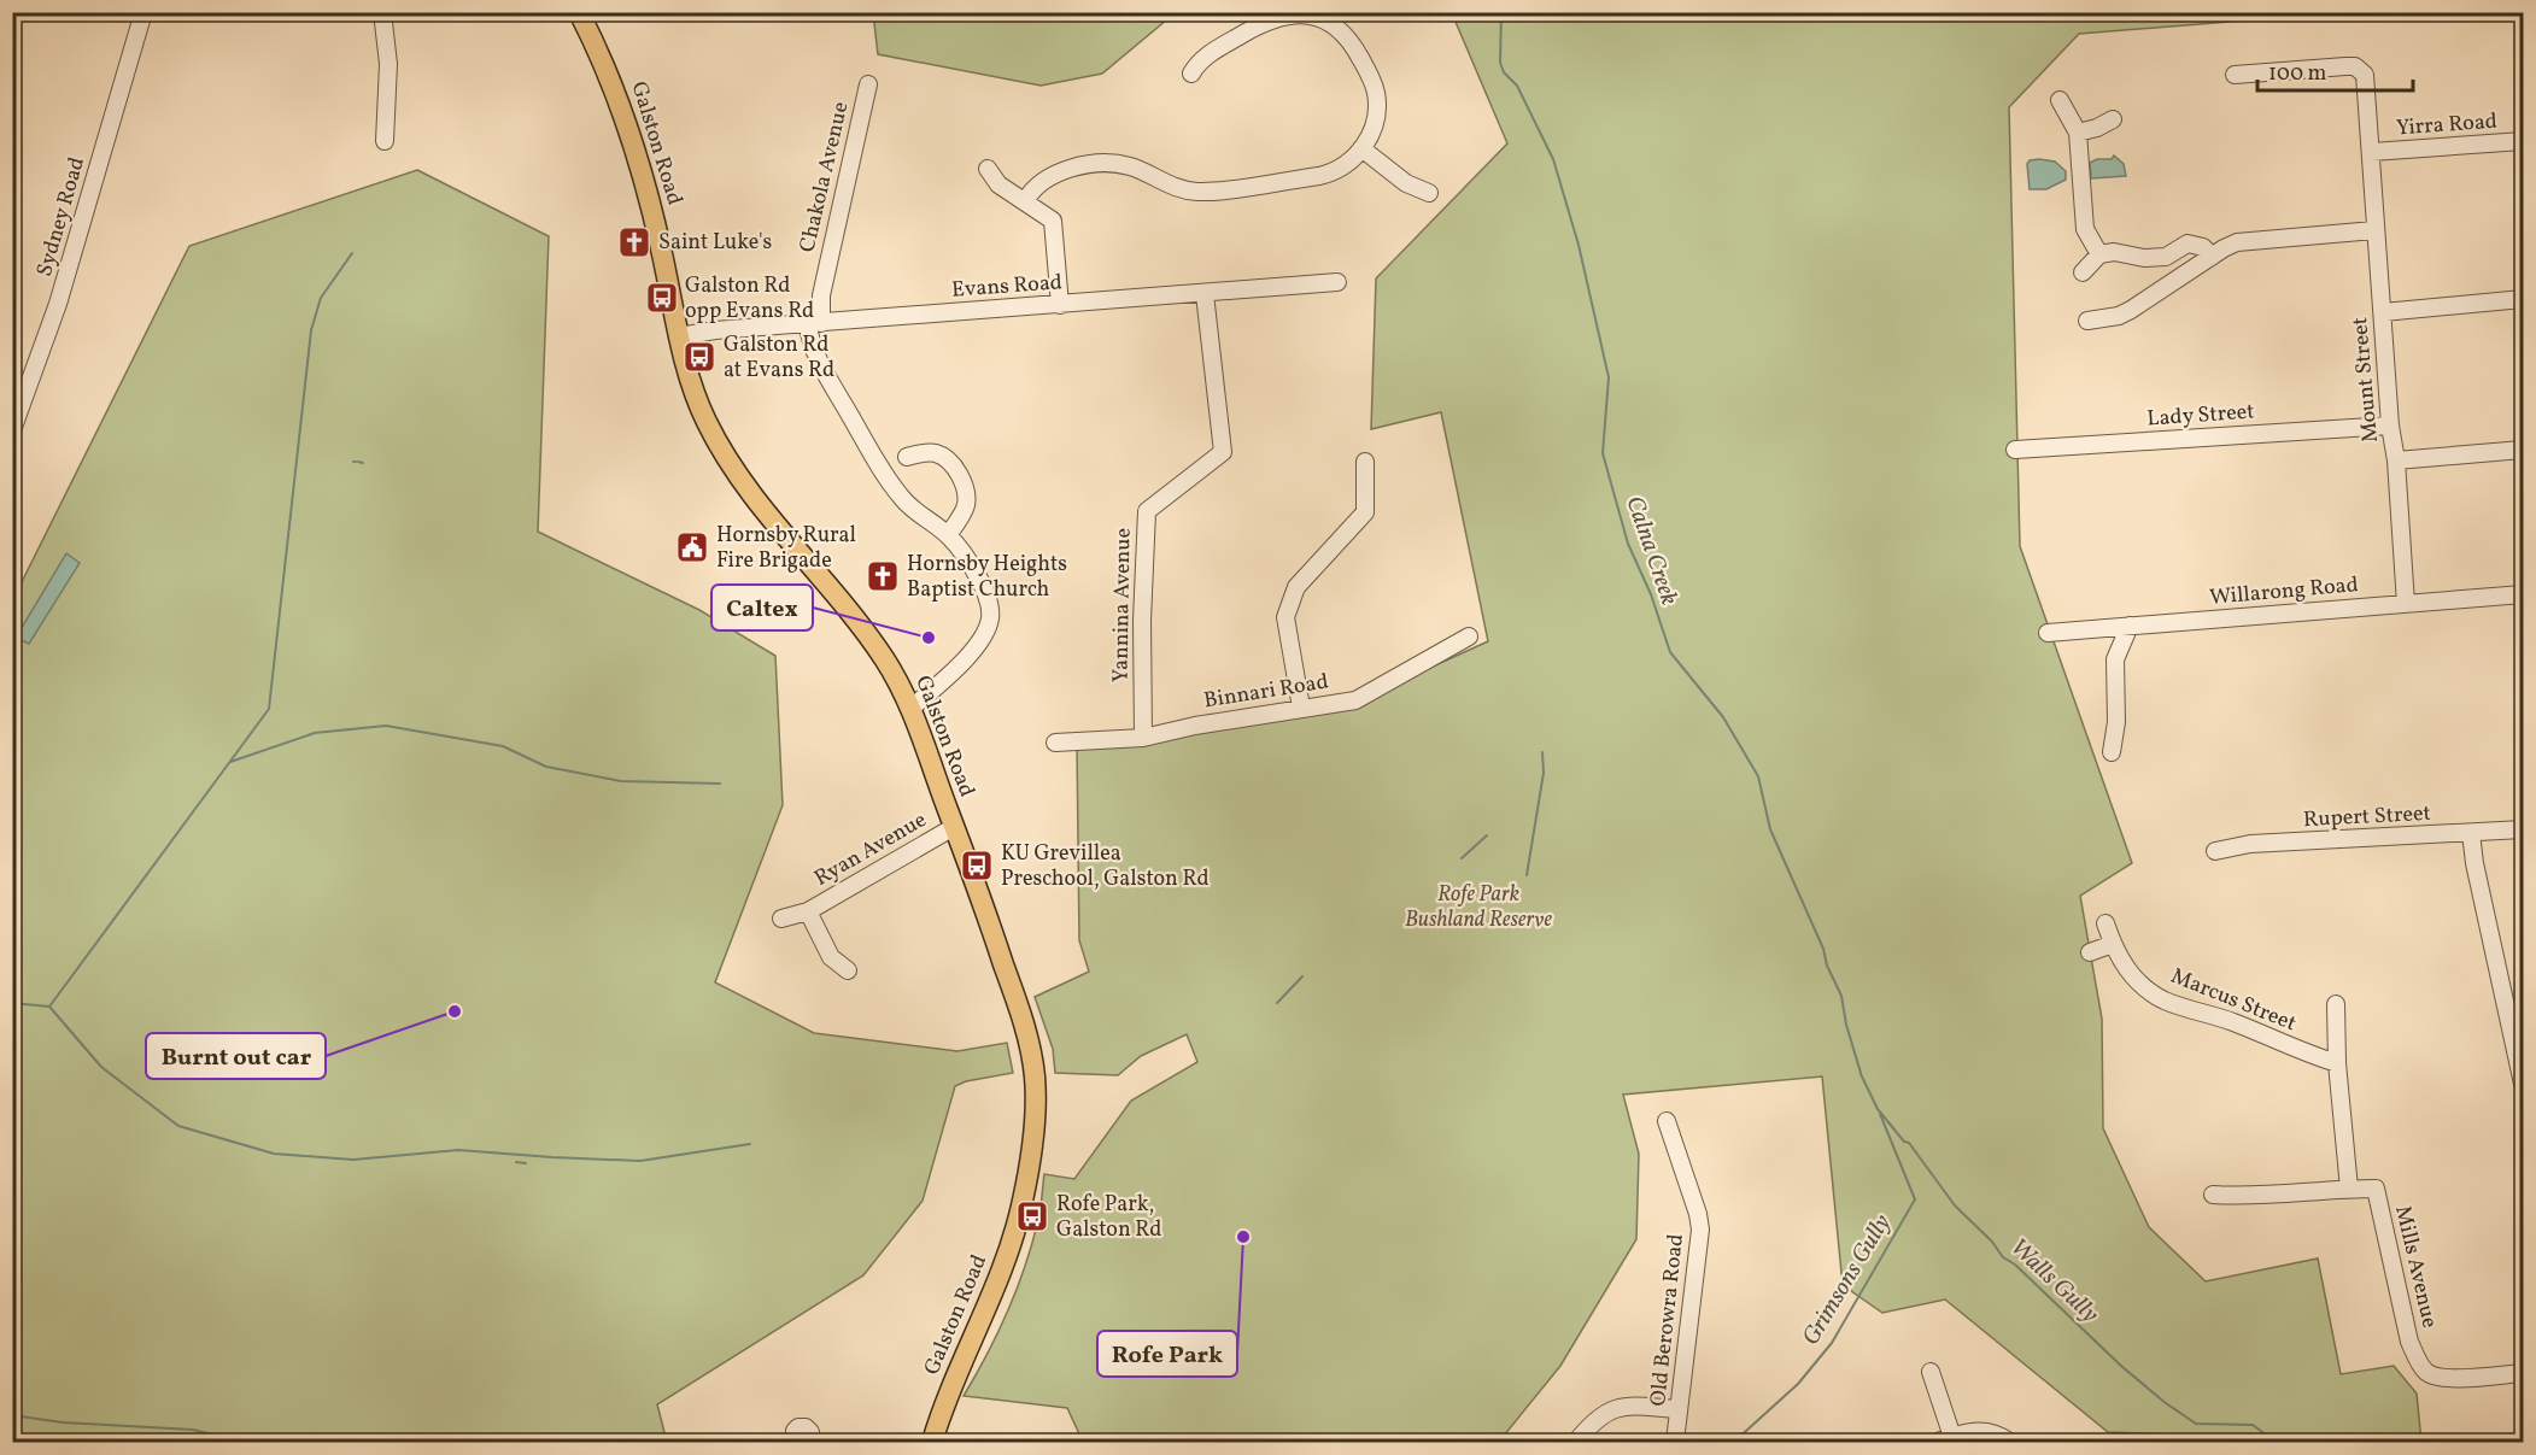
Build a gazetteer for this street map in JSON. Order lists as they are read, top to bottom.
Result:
{
  "streets": {
    "main road": ["Galston Road"],
    "street": [
      "Yirra Road",
      "Chakola Avenue",
      "Sydney Road",
      "Evans Road",
      "Mount Street",
      "Lady Street",
      "Willarong Road",
      "Yannina Avenue",
      "Binnari Road",
      "Rupert Street",
      "Ryan Avenue",
      "Marcus Street",
      "Mills Avenue",
      "Old Berowra Road"
    ]
  },
  "crossings": [
    ["Yirra Road", "Mount Street"],
    ["Galston Road", "Chakola Avenue"],
    ["Galston Road", "Evans Road"],
    ["Galston Road", "Ryan Avenue"],
    ["Chakola Avenue", "Evans Road"],
    ["Evans Road", "Yannina Avenue"],
    ["Mount Street", "Lady Street"],
    ["Mount Street", "Willarong Road"],
    ["Yannina Avenue", "Binnari Road"]
  ],
  "water": ["Calna Creek", "Grimsons Gully", "Walls Gully"],
  "parks": ["Rofe Park Bushland Reserve"],
  "places": {
    "church": ["Saint Luke's", "Hornsby Heights Baptist Church"],
    "bus stop": [
      "Galston Rd opp Evans Rd",
      "Galston Rd at Evans Rd",
      "KU Grevillea Preschool, Galston Rd",
      "Rofe Park, Galston Rd"
    ],
    "public building": ["Hornsby Rural Fire Brigade"],
    "other": ["Caltex", "Burnt out car", "Rofe Park"]
  },
  "scale_bar": "100 m"
}
